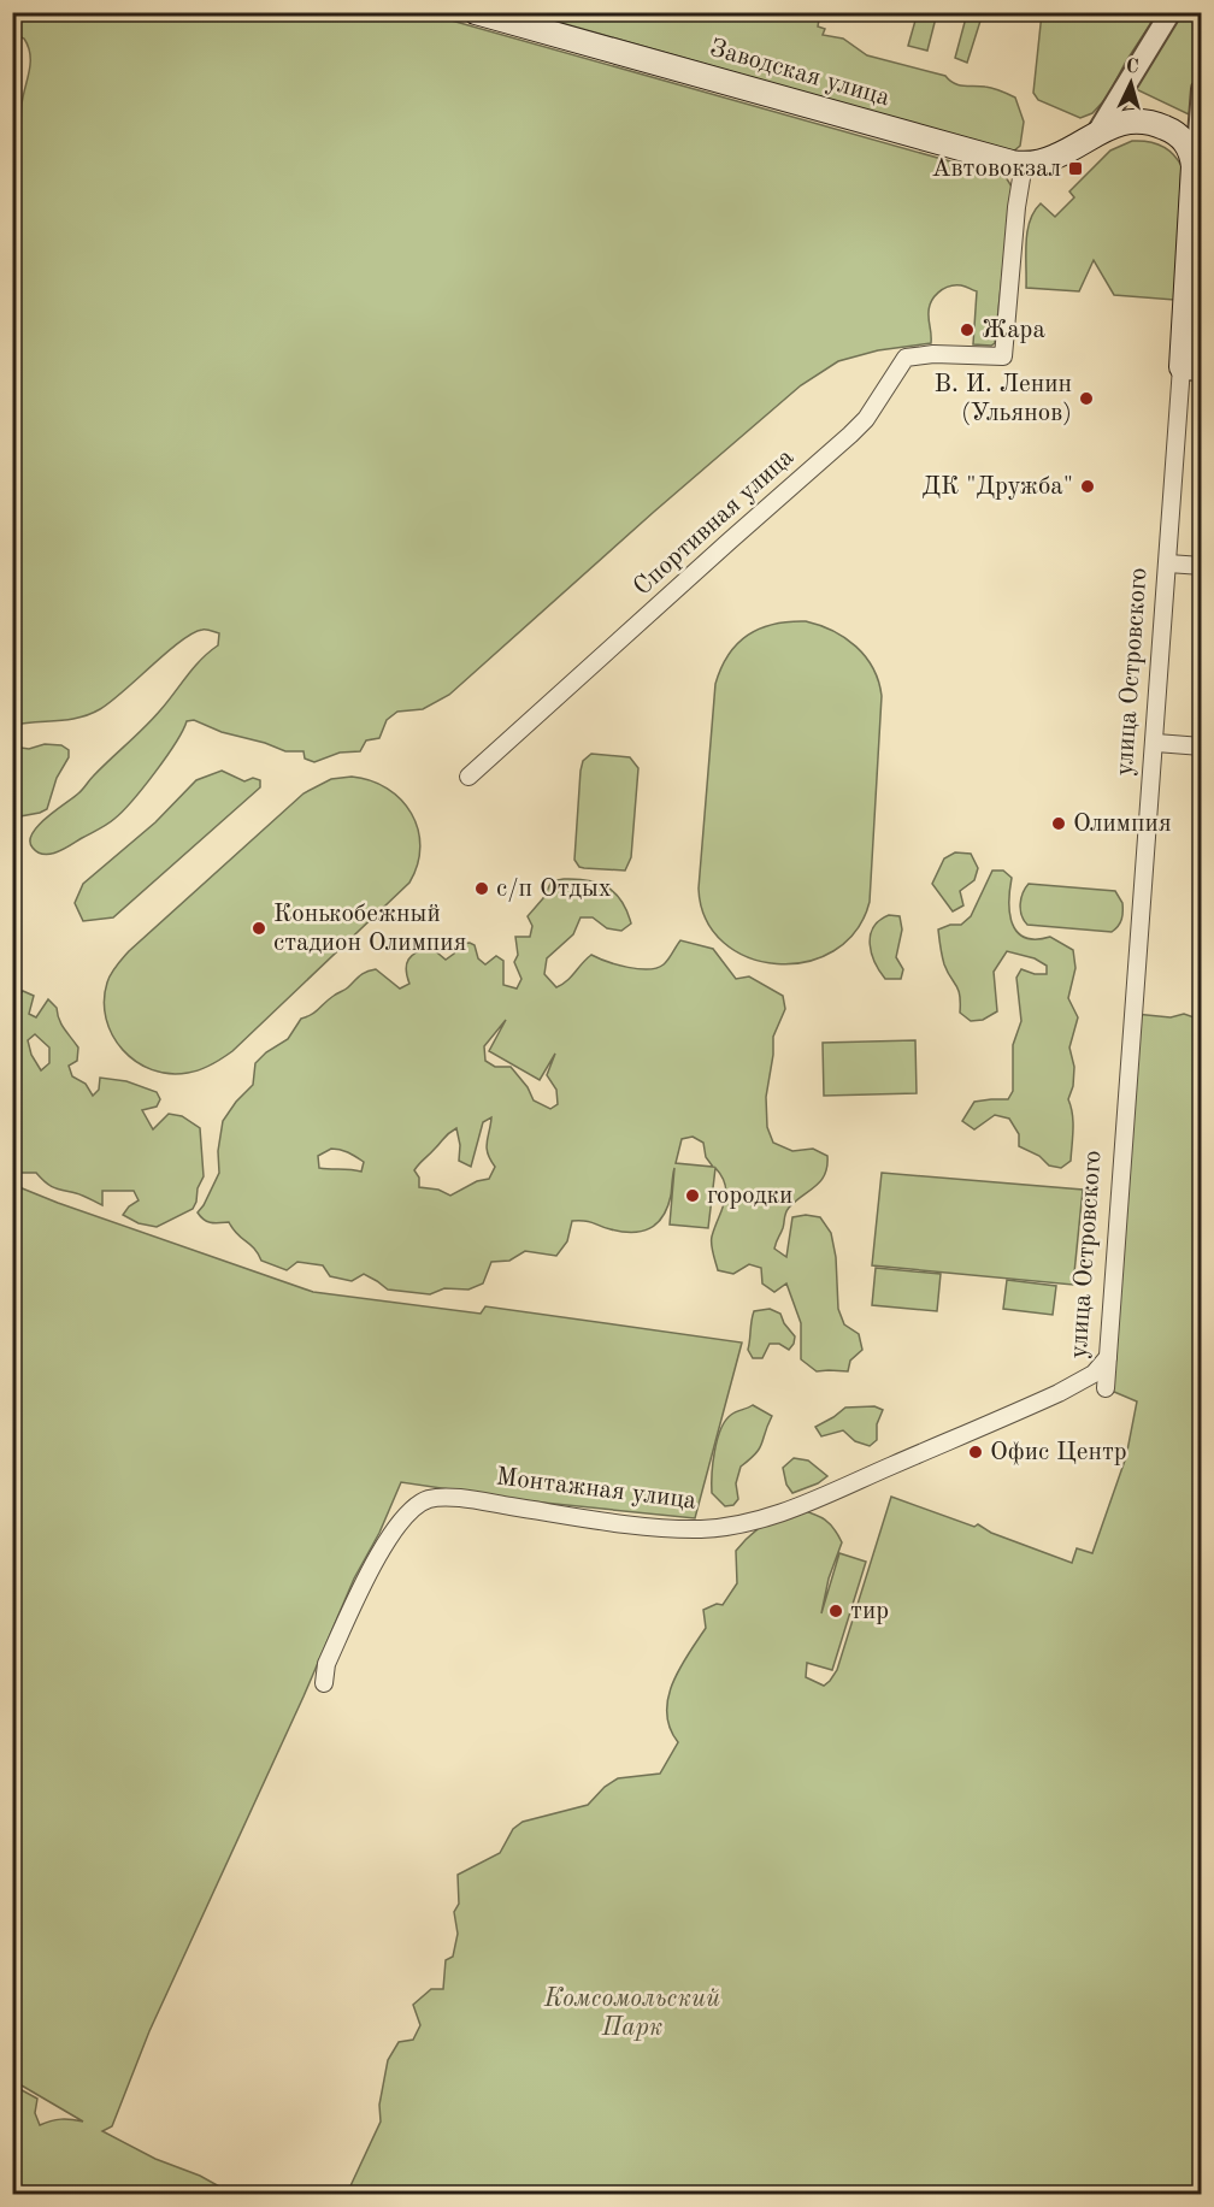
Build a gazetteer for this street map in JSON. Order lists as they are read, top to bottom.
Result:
{
  "streets": {
    "main road": ["Заводская улица", "улица Островского"],
    "street": ["Спортивная улица", "Монтажная улица"]
  },
  "crossings": [
    ["Заводская улица", "Спортивная улица"],
    ["улица Островского", "Монтажная улица"]
  ],
  "parks": ["Комсомольский Парк"],
  "places": {
    "transit": ["Автовокзал"],
    "other": [
      "Жара",
      "В. И. Ленин (Ульянов)",
      "ДК \"Дружба\"",
      "Олимпия",
      "с/п Отдых",
      "Конькобежный стадион Олимпия",
      "городки",
      "Офис Центр",
      "тир"
    ]
  },
  "north": "top"
}
